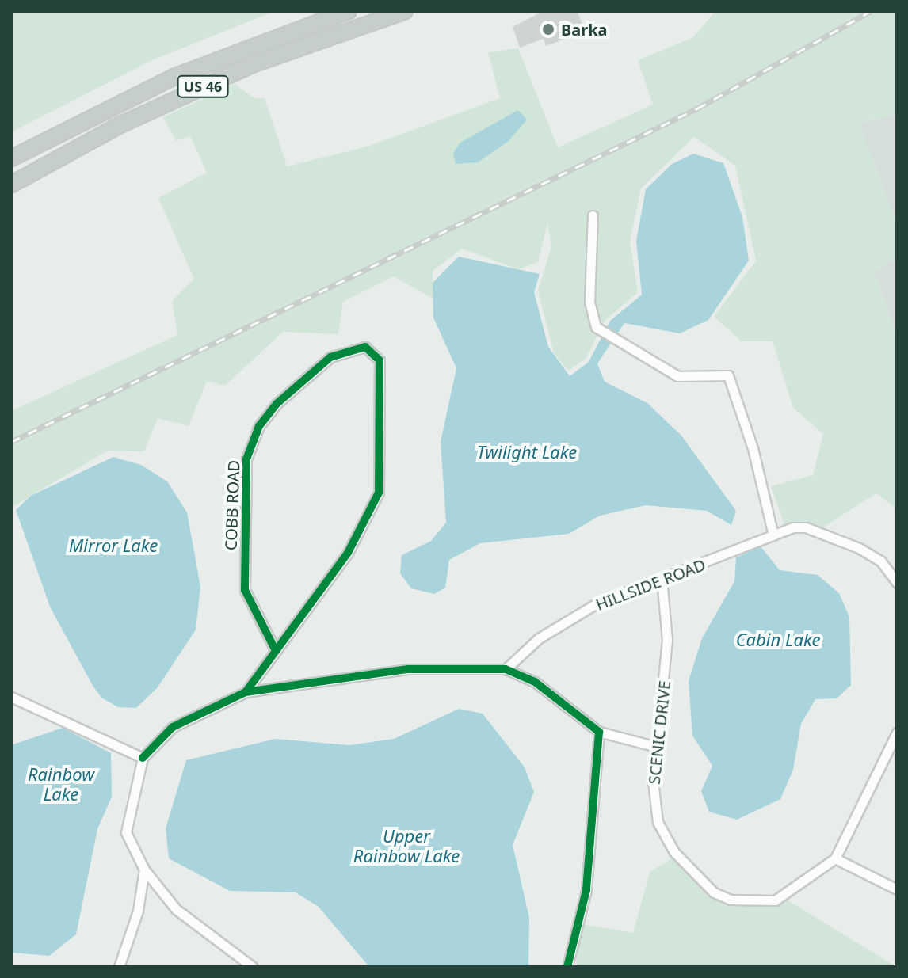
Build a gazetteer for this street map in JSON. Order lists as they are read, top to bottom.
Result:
{
  "streets": {
    "highway": ["US 46"],
    "street": ["COBB ROAD", "HILLSIDE ROAD", "SCENIC DRIVE"]
  },
  "crossings": [
    ["HILLSIDE ROAD", "SCENIC DRIVE"]
  ],
  "water": [
    "Twilight Lake",
    "Mirror Lake",
    "Cabin Lake",
    "Rainbow Lake",
    "Upper Rainbow Lake"
  ],
  "places": ["Barka"]
}
